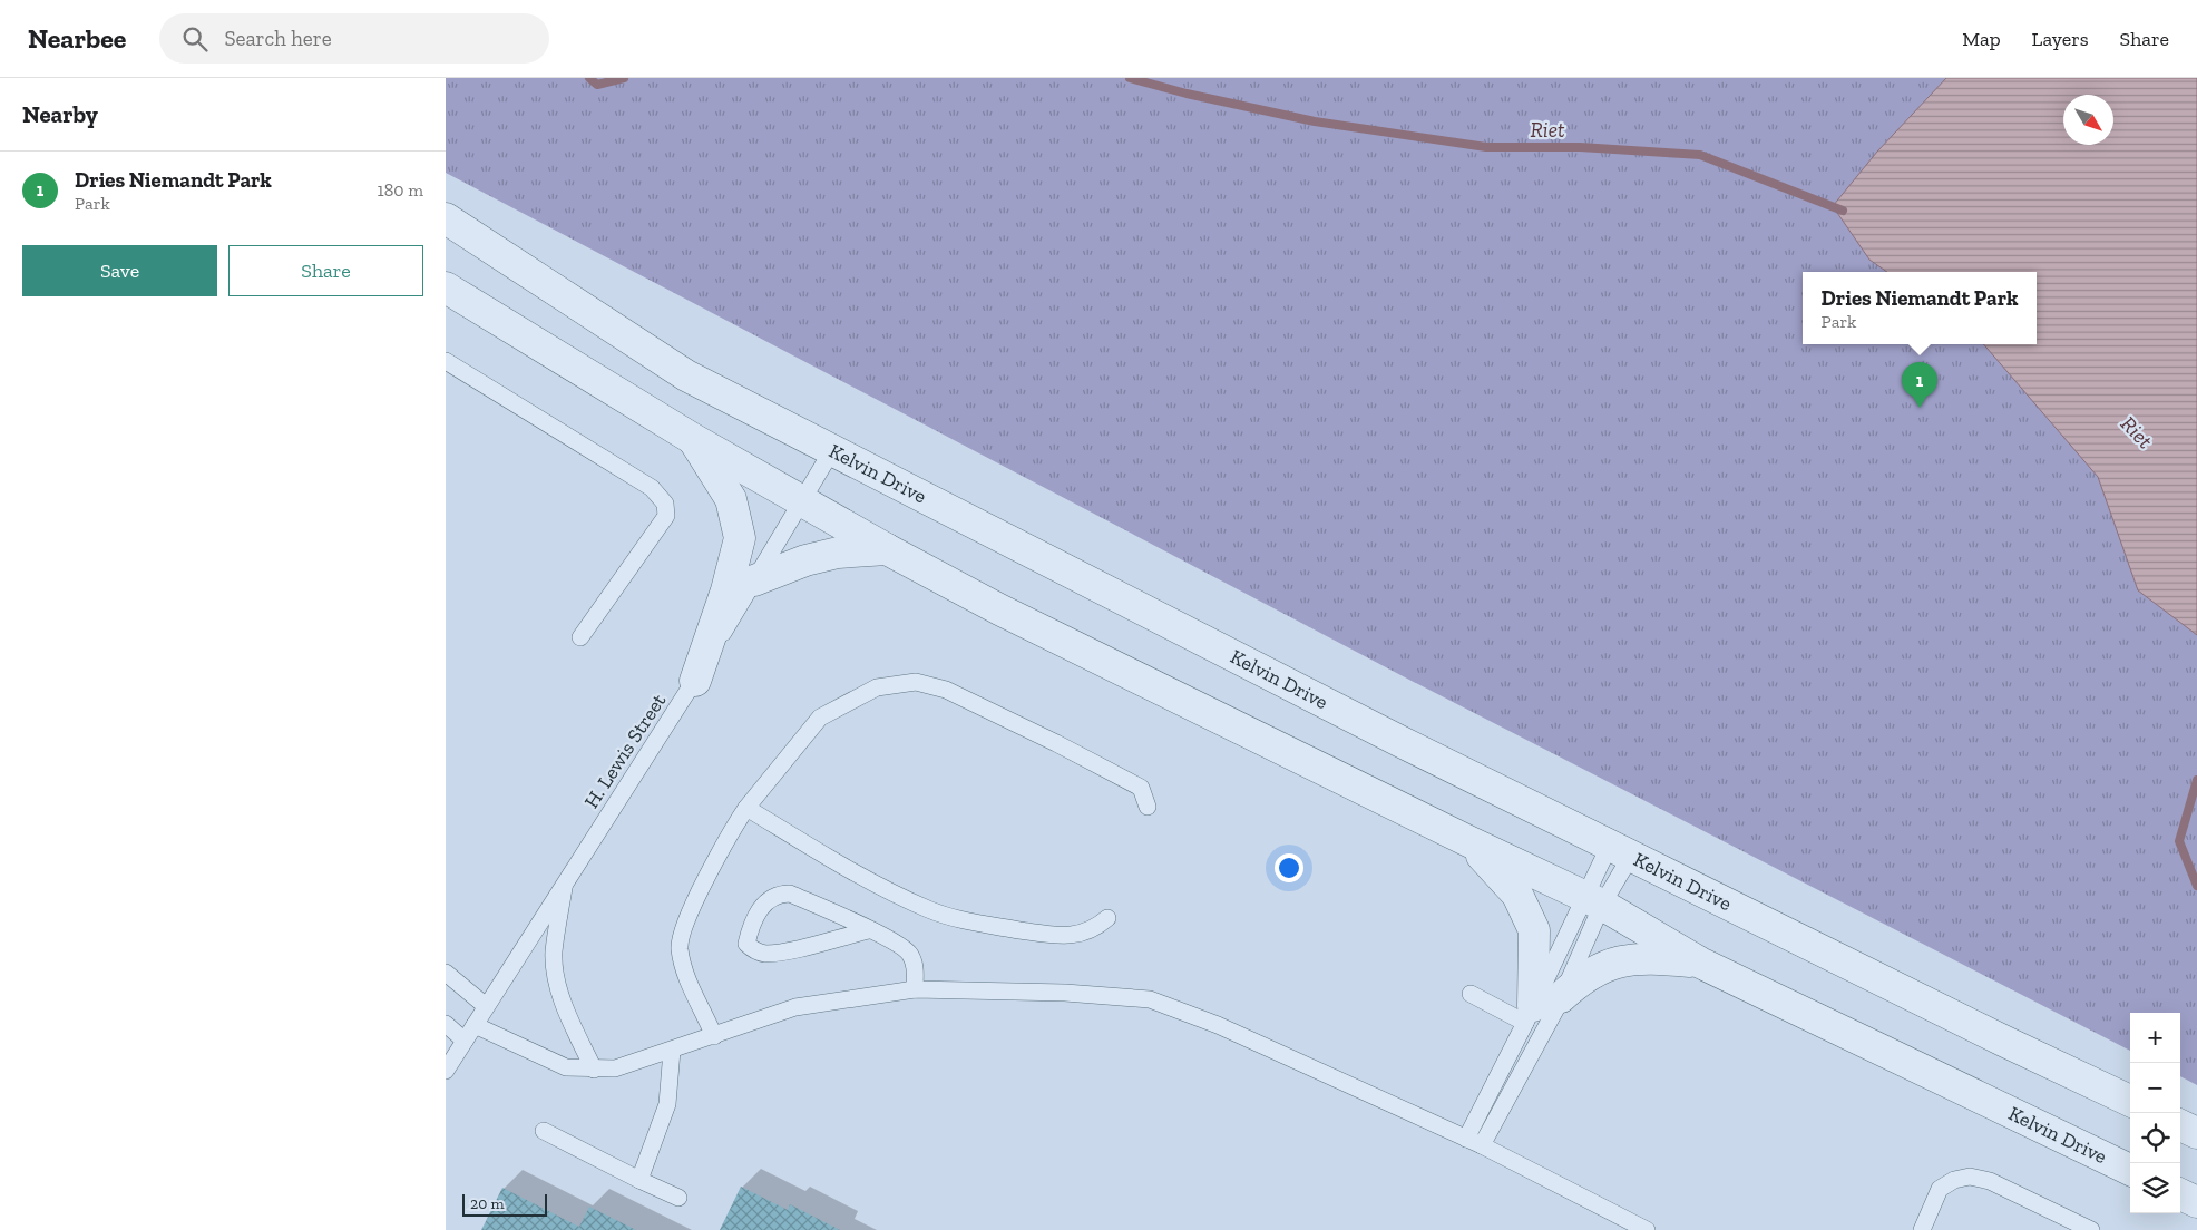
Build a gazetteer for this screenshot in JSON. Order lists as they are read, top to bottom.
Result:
{
  "streets": {
    "street": ["Kelvin Drive"],
    "lane": ["H. Lewis Street"]
  },
  "crossings": [
    ["Kelvin Drive", "H. Lewis Street"]
  ],
  "water": ["Riet"],
  "scale_bar": "20 m",
  "north": "bottom right",
  "page": {
    "header": "Nearbee",
    "search": "Search here",
    "nav": ["Map", "Layers", "Share"],
    "heading": "Nearby",
    "list": [
      {
        "mark": "1",
        "name": "Dries Niemandt Park",
        "note": "Park",
        "value": "180 m"
      }
    ],
    "buttons": ["Save", "Share"],
    "popup": ["Dries Niemandt Park", "Park"],
    "pins": "1",
    "map_buttons": ["+", "−"],
    "scale": "20 m"
  }
}
